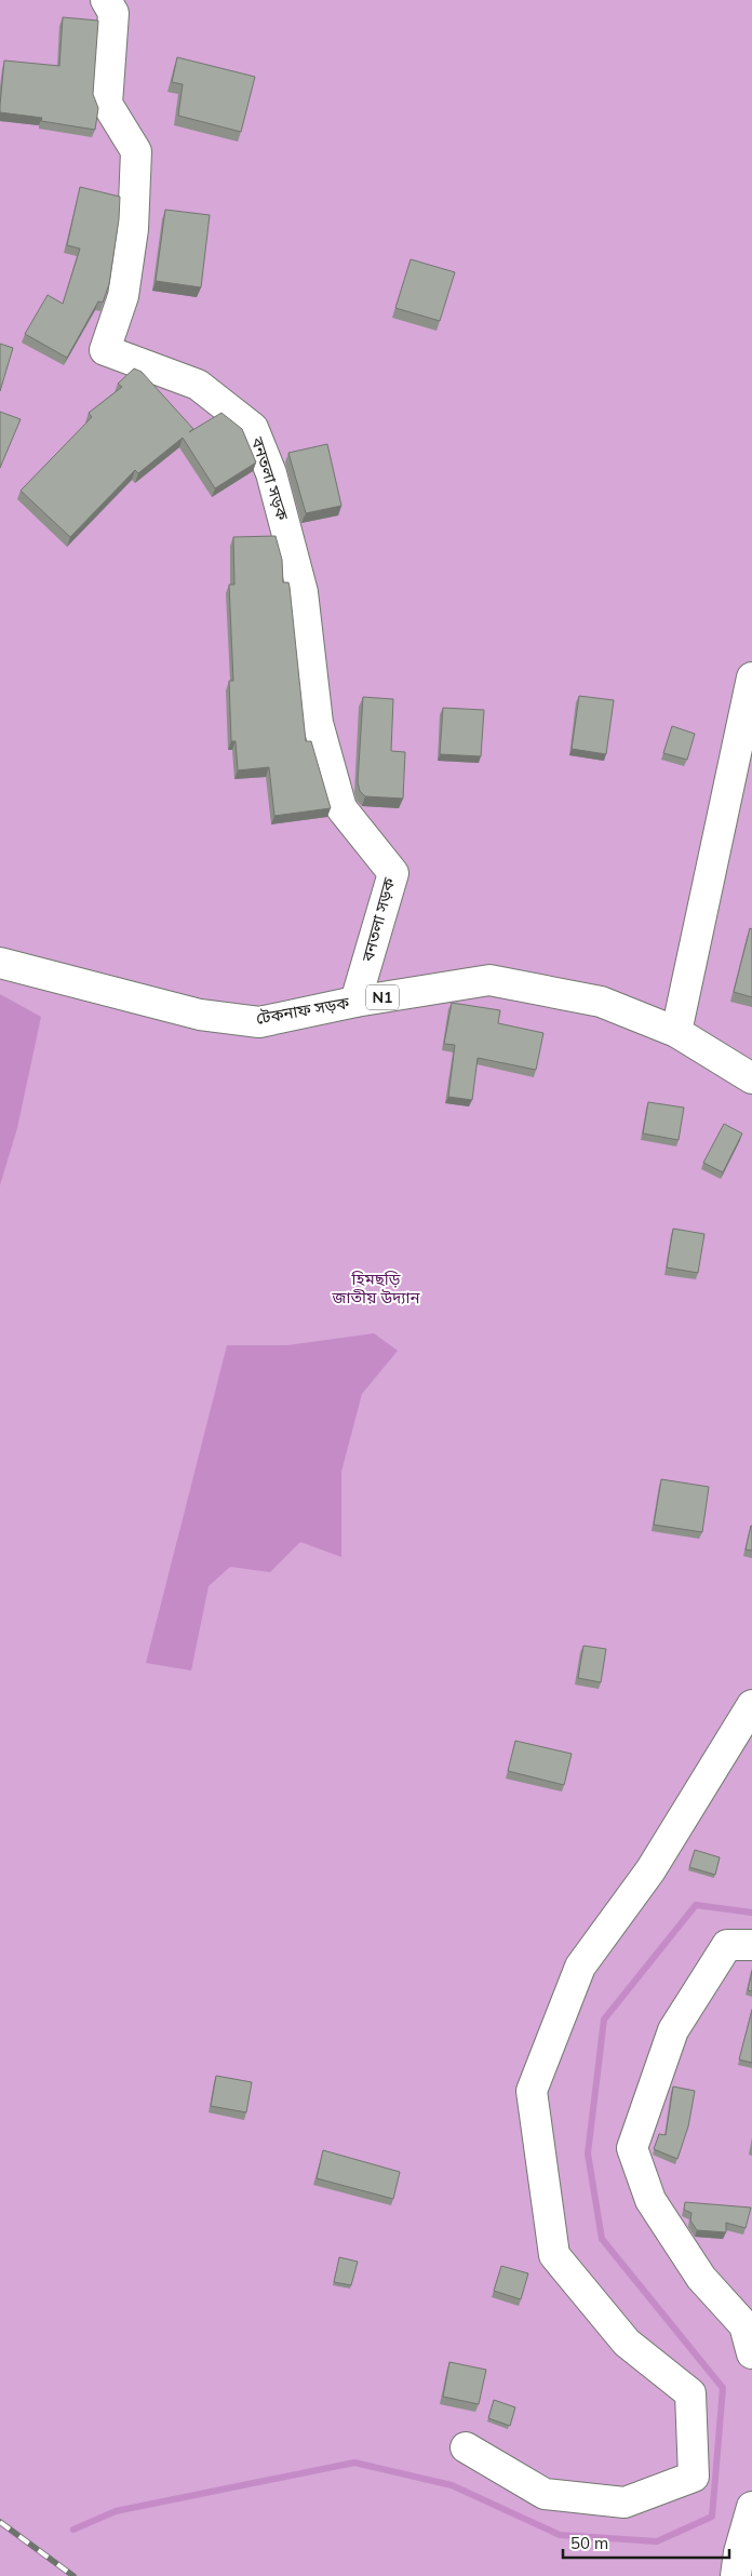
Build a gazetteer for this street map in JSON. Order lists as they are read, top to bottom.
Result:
{
  "streets": {
    "main road": ["বনতলা সড়ক", "N1", "টেকনাফ সড়ক"]
  },
  "crossings": [
    ["বনতলা সড়ক", "টেকনাফ সড়ক"]
  ],
  "parks": ["হিমছড়ি জাতীয় উদ্যান"],
  "scale_bar": "50 m"
}
